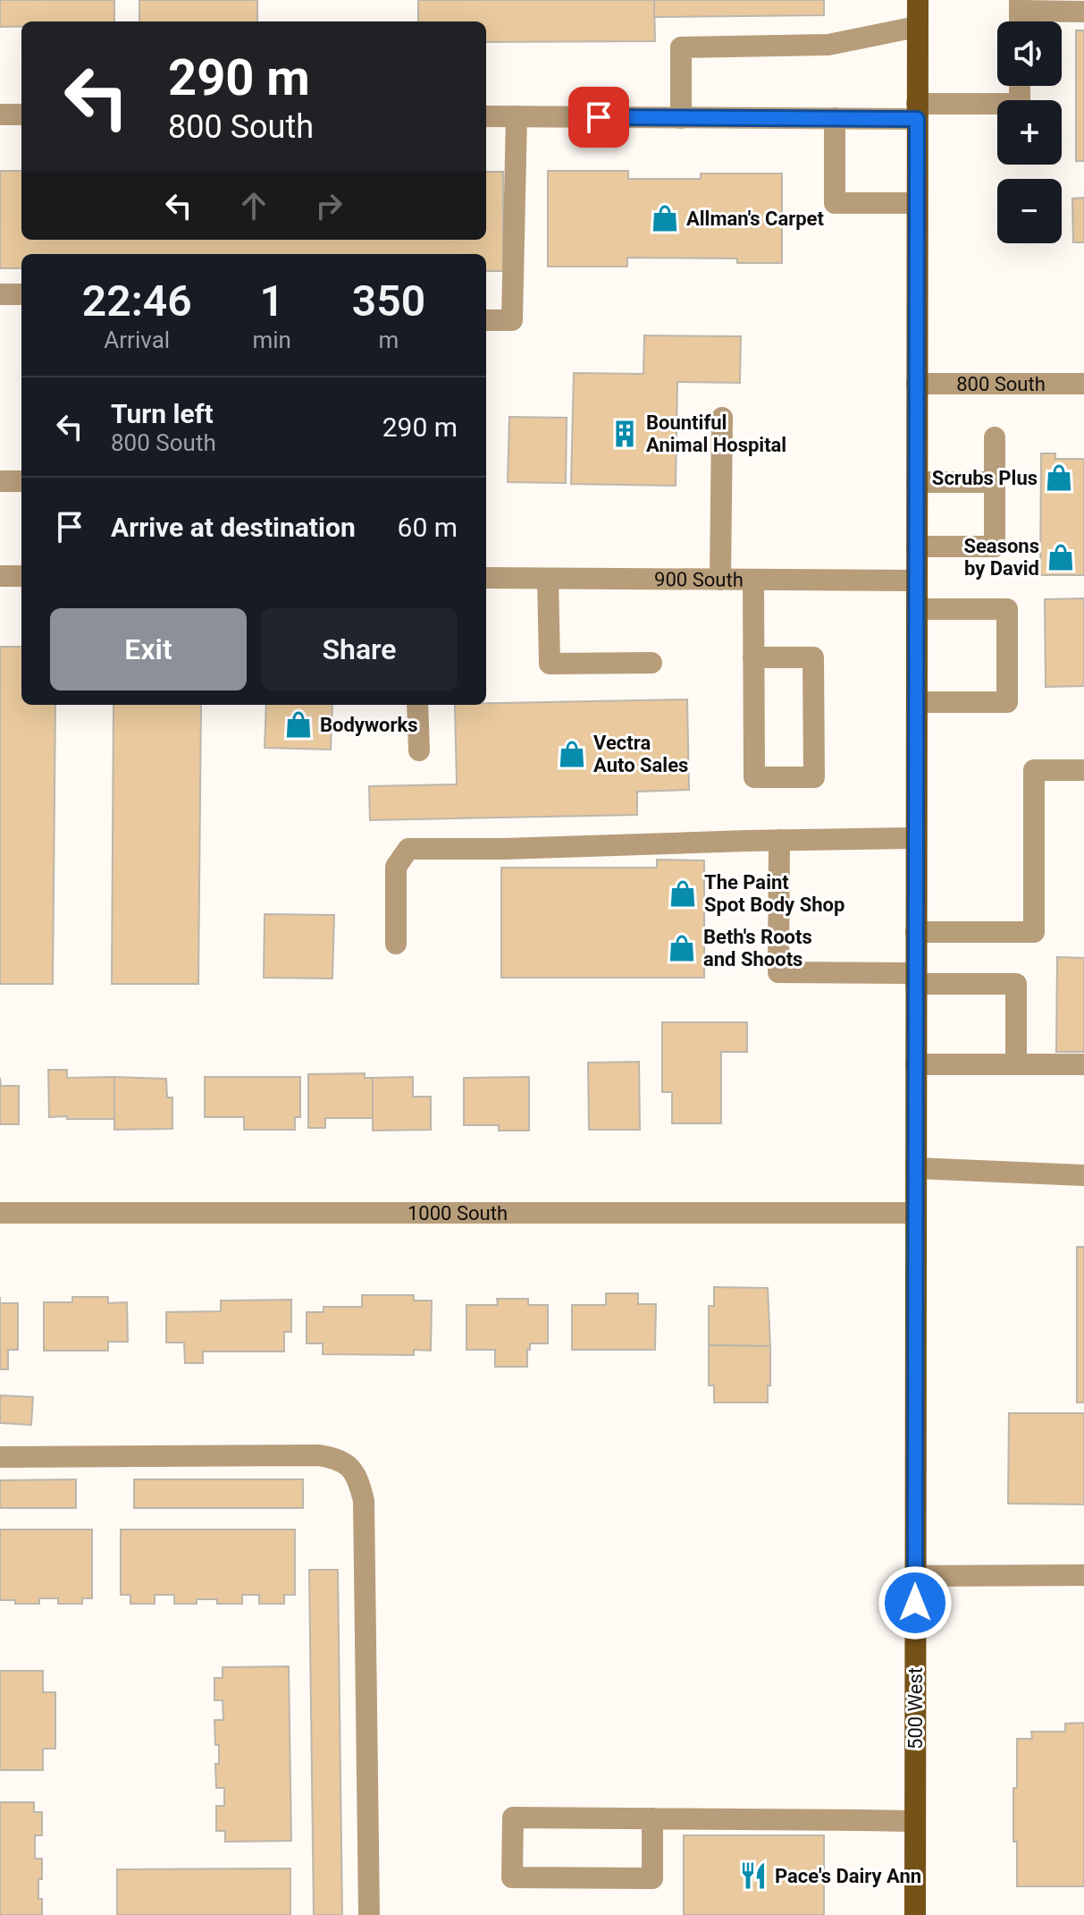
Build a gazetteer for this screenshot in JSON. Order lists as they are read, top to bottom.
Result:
{
  "streets": {
    "main road": ["500 West"],
    "street": ["800 South", "900 South", "1000 South"]
  },
  "crossings": [
    ["800 South", "500 West"],
    ["900 South", "500 West"],
    ["1000 South", "500 West"]
  ],
  "places": {
    "shop": [
      "Allman's Carpet",
      "Scrubs Plus",
      "Seasons by David",
      "Bodyworks",
      "Vectra Auto Sales",
      "The Paint Spot Body Shop",
      "Beth's Roots and Shoots"
    ],
    "building": ["Bountiful Animal Hospital"],
    "restaurant": ["Pace's Dairy Ann"]
  },
  "page": {
    "map_buttons": ["+", "−"],
    "turn": ["290 m", "800 South"],
    "eta": [
      "22:46",
      "Arrival",
      "1",
      "min",
      "350",
      "m"
    ],
    "list": [
      {
        "name": "Turn left",
        "note": "800 South",
        "value": "290 m"
      },
      {
        "name": "Arrive at destination",
        "value": "60 m"
      }
    ],
    "buttons": ["Exit", "Share"]
  }
}
